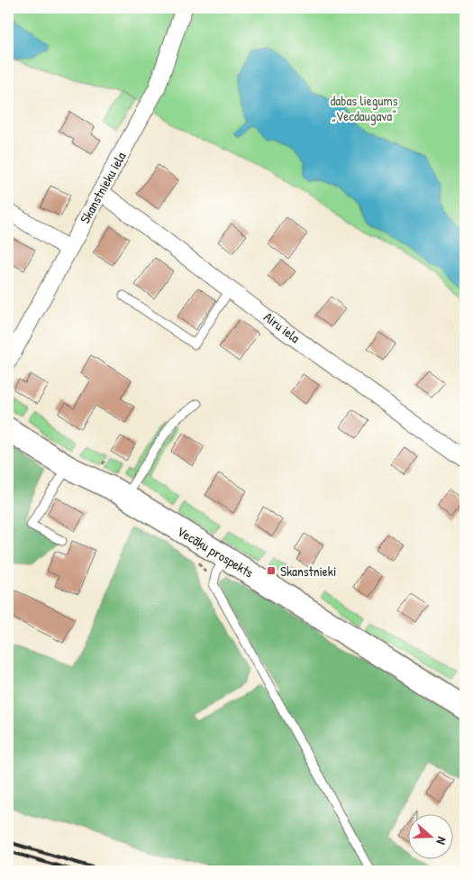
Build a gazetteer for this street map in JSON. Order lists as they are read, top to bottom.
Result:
{
  "streets": {
    "main road": ["Vecāķu prospekts"],
    "street": ["Skanstnieku iela", "Airu iela"]
  },
  "crossings": [
    ["Skanstnieku iela", "Airu iela"]
  ],
  "parks": ["dabas liegums „Vecdaugava”"],
  "places": {
    "transit": ["Skanstnieki"]
  },
  "north": "right"
}
